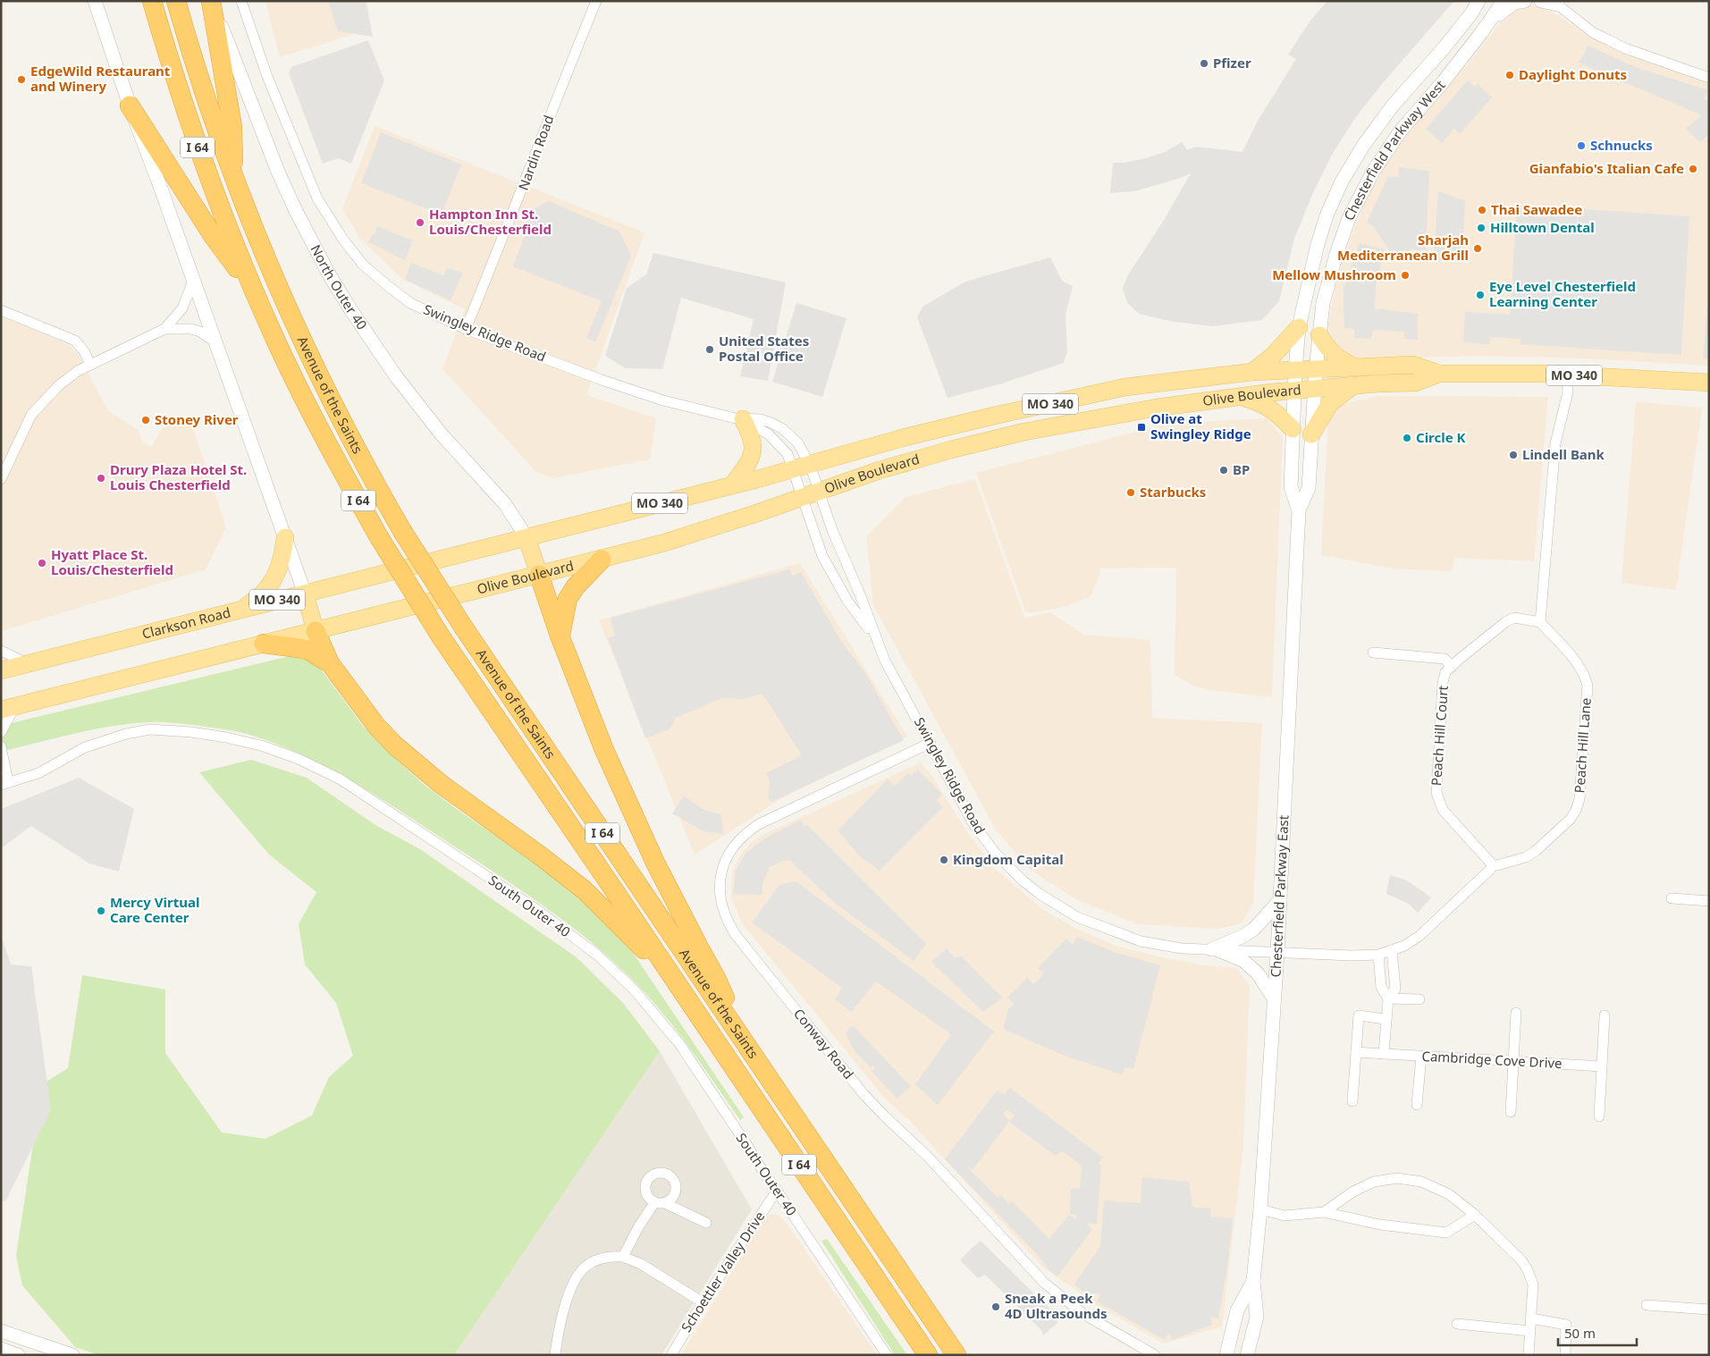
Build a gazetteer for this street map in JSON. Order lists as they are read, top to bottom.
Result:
{
  "streets": {
    "highway": ["I 64", "Avenue of the Saints"],
    "main road": ["MO 340", "Olive Boulevard", "Clarkson Road"],
    "street": [
      "Chesterfield Parkway West",
      "Nardin Road",
      "North Outer 40",
      "Swingley Ridge Road",
      "Peach Hill Court",
      "Peach Hill Lane",
      "Chesterfield Parkway East",
      "South Outer 40",
      "Conway Road",
      "Cambridge Cove Drive",
      "Schoettler Valley Drive"
    ]
  },
  "crossings": [
    ["Chesterfield Parkway West", "Olive Boulevard"],
    ["Chesterfield Parkway West", "Chesterfield Parkway East"],
    ["Nardin Road", "Swingley Ridge Road"],
    ["North Outer 40", "Olive Boulevard"],
    ["North Outer 40", "Clarkson Road"],
    ["Swingley Ridge Road", "Olive Boulevard"],
    ["Swingley Ridge Road", "Peach Hill Lane"],
    ["Swingley Ridge Road", "Chesterfield Parkway East"],
    ["Swingley Ridge Road", "Conway Road"],
    ["MO 340", "Olive Boulevard"],
    ["Olive Boulevard", "Clarkson Road"],
    ["Olive Boulevard", "Chesterfield Parkway East"],
    ["Peach Hill Court", "Peach Hill Lane"],
    ["Peach Hill Lane", "Chesterfield Parkway East"],
    ["South Outer 40", "Schoettler Valley Drive"]
  ],
  "places": {
    "other": [
      "Pfizer",
      "Daylight Donuts",
      "EdgeWild Restaurant and Winery",
      "Schnucks",
      "Gianfabio's Italian Cafe",
      "Thai Sawadee",
      "Hampton Inn St. Louis/Chesterfield",
      "Hilltown Dental",
      "Sharjah Mediterranean Grill",
      "Mellow Mushroom",
      "Eye Level Chesterfield Learning Center",
      "United States Postal Office",
      "Stoney River",
      "Circle K",
      "Lindell Bank",
      "BP",
      "Drury Plaza Hotel St. Louis Chesterfield",
      "Starbucks",
      "Hyatt Place St. Louis/Chesterfield",
      "Kingdom Capital",
      "Mercy Virtual Care Center",
      "Sneak a Peek 4D Ultrasounds"
    ],
    "transit": ["Olive at Swingley Ridge"]
  },
  "scale_bar": "50 m"
}
